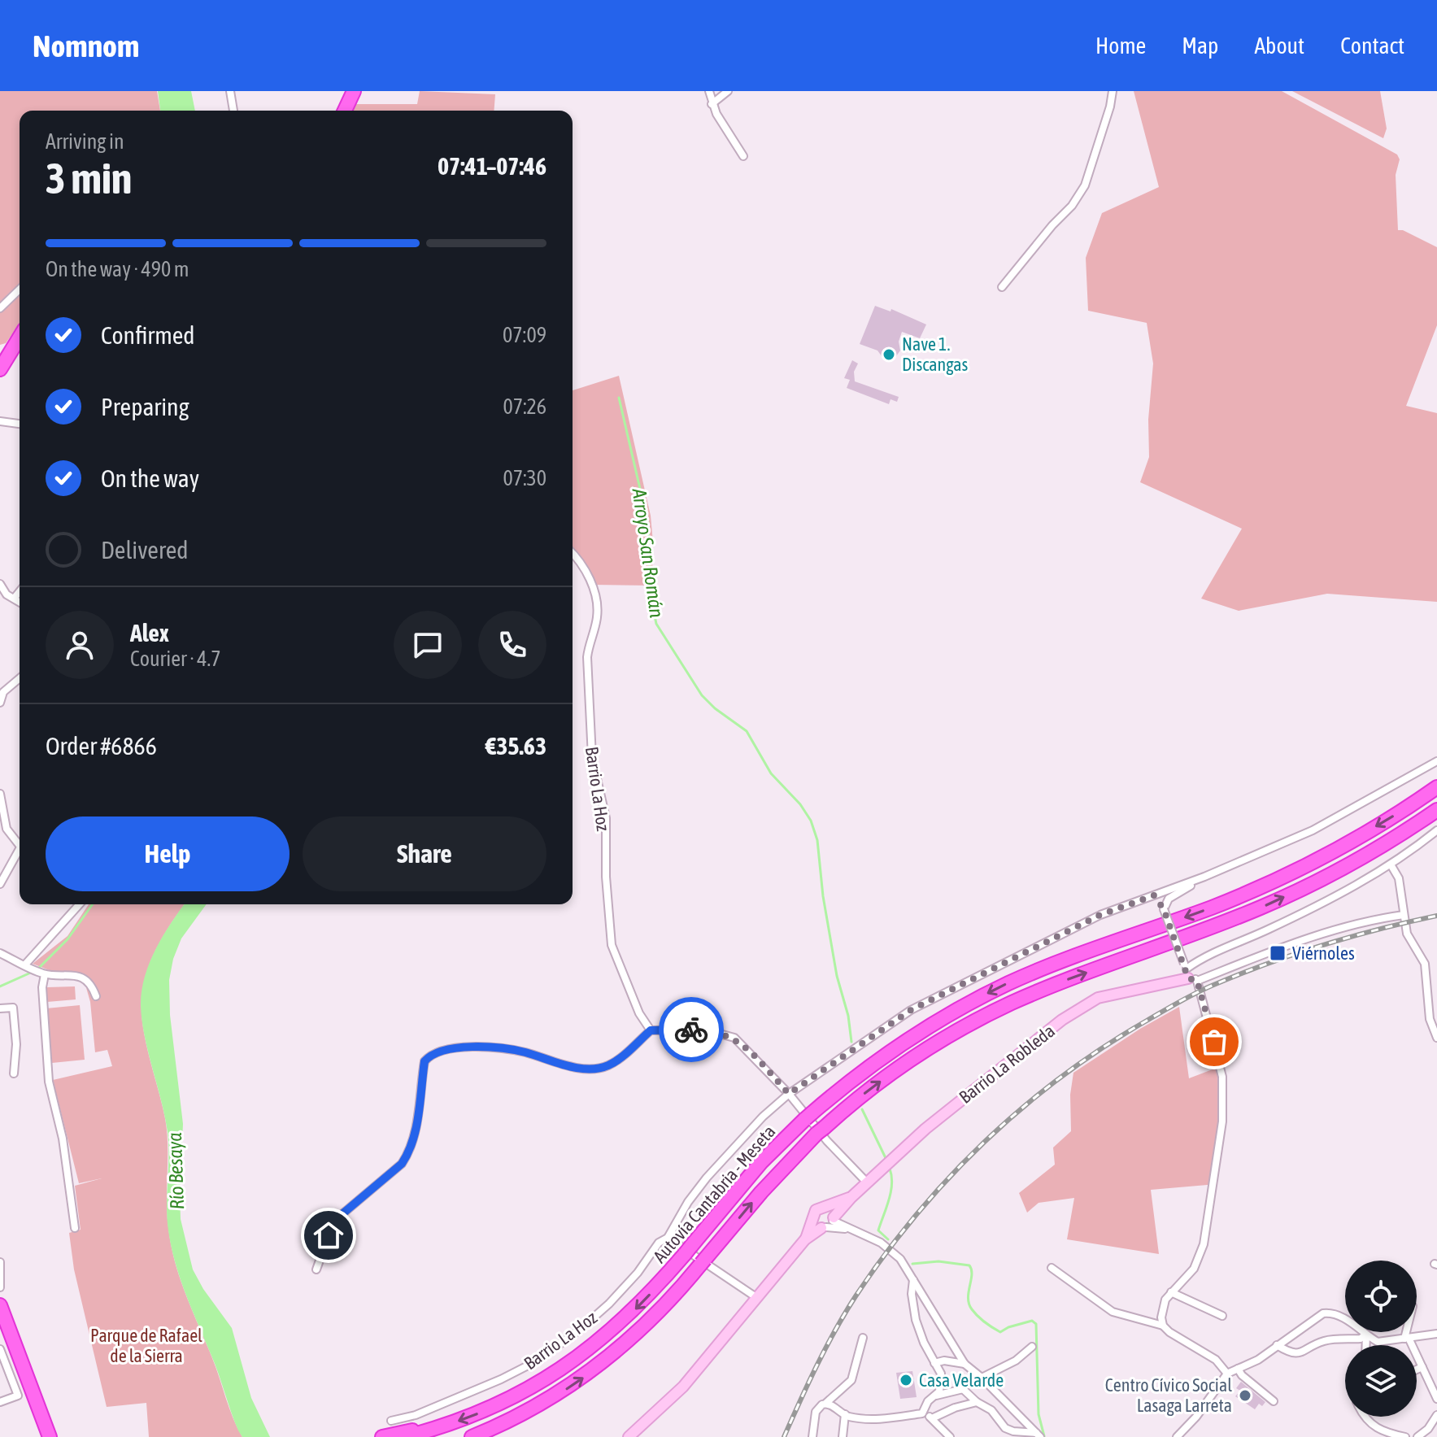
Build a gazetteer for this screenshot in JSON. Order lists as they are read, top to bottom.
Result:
{
  "streets": {
    "highway": ["Autovía Cantabria - Meseta"],
    "street": ["Barrio La Hoz", "Barrio La Robleda"]
  },
  "water": ["Arroyo San Román", "Río Besaya"],
  "parks": ["Parque de Rafael de la Sierra"],
  "places": {
    "other": ["Nave 1. Discangas", "Casa Velarde", "Centro Cívico Social Lasaga Larreta"],
    "transit": ["Viérnoles"]
  },
  "page": {
    "header": "Nomnom",
    "nav": [
      "Home",
      "Map",
      "About",
      "Contact"
    ],
    "heading": ["3 min", "Arriving in", "07:41–07:46"],
    "panel": [
      "Alex",
      "Courier · 4.7",
      "Order #6866",
      "€35.63"
    ],
    "bar": "On the way · 490 m",
    "list": [
      ["Confirmed", "07:09"],
      ["Preparing", "07:26"],
      ["On the way", "07:30"],
      "Delivered"
    ],
    "buttons": ["Help", "Share"]
  }
}
